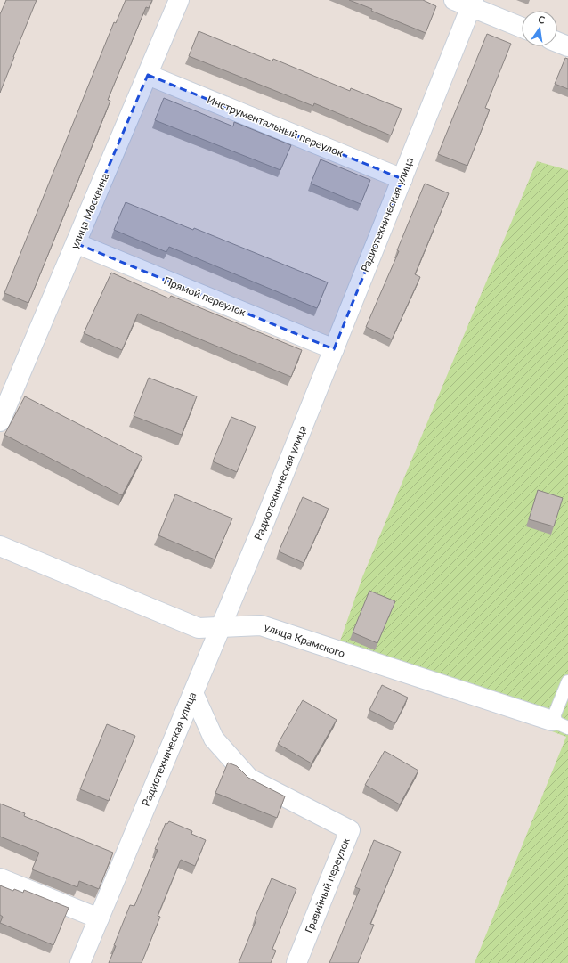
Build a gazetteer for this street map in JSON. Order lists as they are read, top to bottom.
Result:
{
  "streets": {
    "street": [
      "Инструментальный переулок",
      "улица Москвина",
      "Радиотехническая улица",
      "Прямой переулок",
      "улица Крамского",
      "Гравийный переулок"
    ]
  },
  "crossings": [
    ["Инструментальный переулок", "улица Москвина"],
    ["Инструментальный переулок", "Радиотехническая улица"],
    ["улица Москвина", "Прямой переулок"],
    ["Радиотехническая улица", "Прямой переулок"],
    ["Радиотехническая улица", "улица Крамского"],
    ["Радиотехническая улица", "Гравийный переулок"]
  ],
  "north": "top"
}
